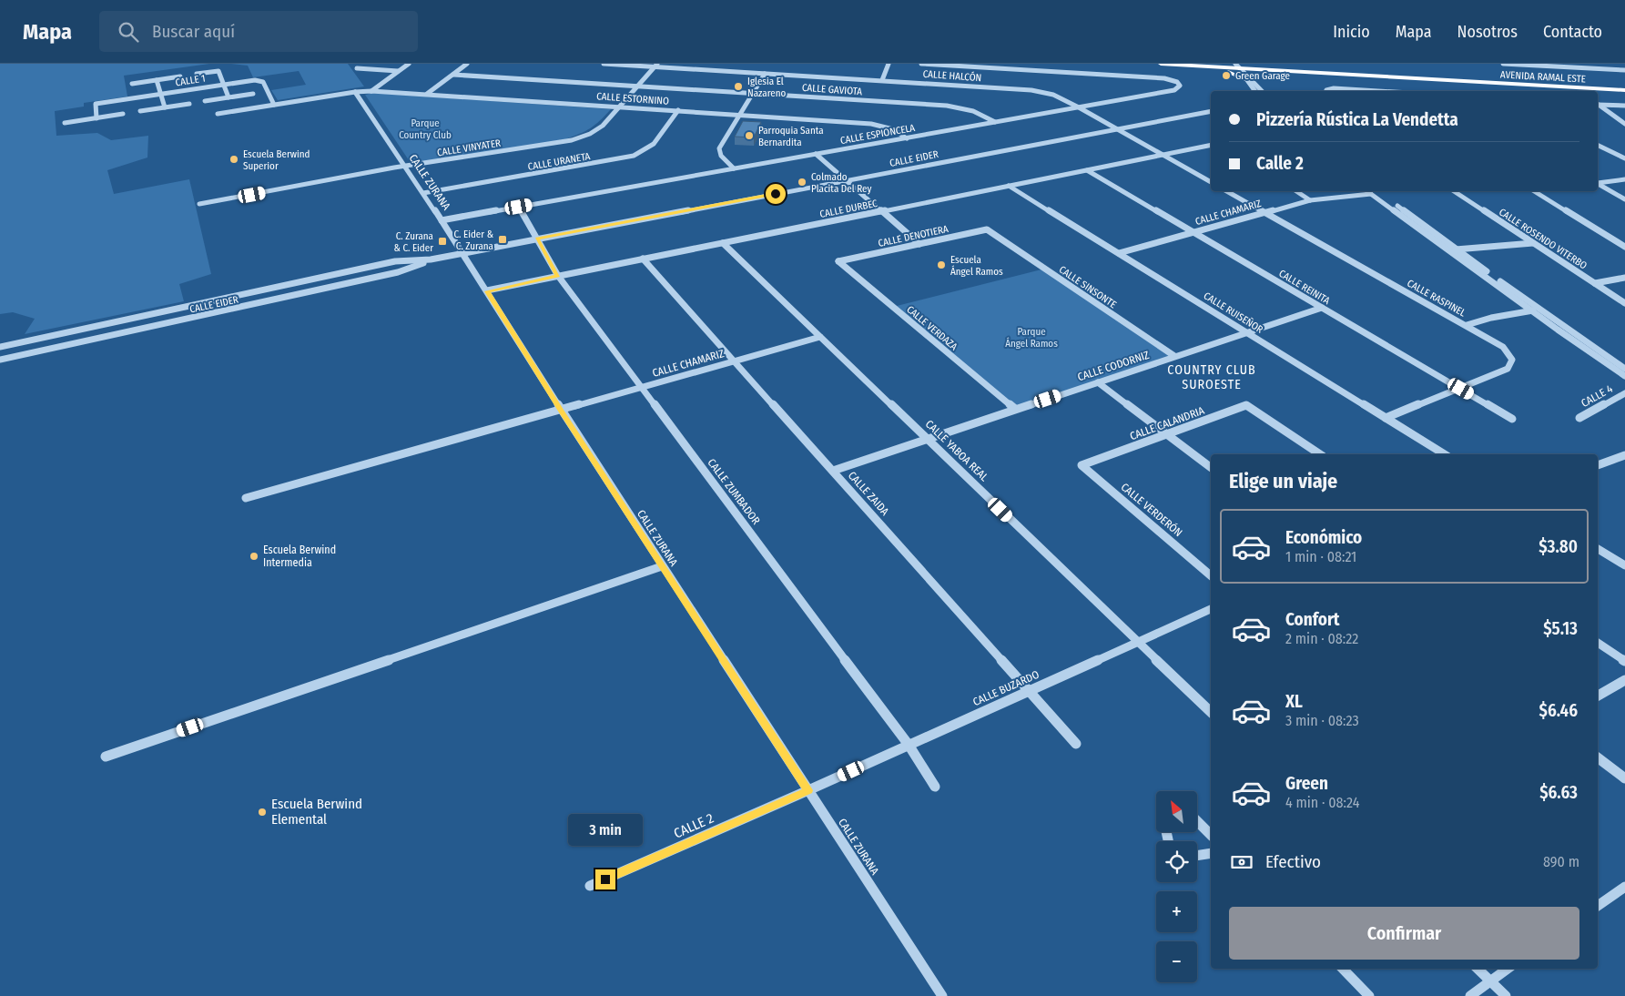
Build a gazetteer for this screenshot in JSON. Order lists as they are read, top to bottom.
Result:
{
  "streets": {
    "main road": ["AVENIDA RAMAL ESTE"],
    "street": [
      "CALLE HALCÓN",
      "CALLE 1",
      "CALLE GAVIOTA",
      "CALLE ESTORNINO",
      "CALLE ESPIONCELA",
      "CALLE VINYATER",
      "CALLE EIDER",
      "CALLE URANETA",
      "CALLE ZURANA",
      "CALLE DURBEC",
      "CALLE CHAMARIZ",
      "CALLE DENOTIERA",
      "CALLE ROSENDO VITERBO",
      "CALLE SINSONTE",
      "CALLE REINITA",
      "CALLE RASPINEL",
      "CALLE RUISEÑOR",
      "CALLE VERDAZA",
      "CALLE CODORNIZ",
      "CALLE 4",
      "CALLE CALANDRIA",
      "CALLE YABOA REAL",
      "CALLE ZUMBADOR",
      "CALLE ZAIDA",
      "CALLE VERDERÓN",
      "CALLE BUZARDO",
      "CALLE 2"
    ]
  },
  "crossings": [
    ["CALLE HALCÓN", "CALLE ESPIONCELA"],
    ["CALLE HALCÓN", "CALLE VINYATER"],
    ["CALLE 1", "CALLE ESTORNINO"],
    ["CALLE GAVIOTA", "CALLE ESPIONCELA"],
    ["CALLE GAVIOTA", "CALLE VINYATER"],
    ["CALLE ESTORNINO", "CALLE ESPIONCELA"],
    ["CALLE ESTORNINO", "CALLE VINYATER"],
    ["CALLE ESTORNINO", "CALLE URANETA"],
    ["CALLE ESTORNINO", "CALLE ZURANA"],
    ["CALLE ESPIONCELA", "CALLE ZURANA"],
    ["CALLE ESPIONCELA", "CALLE ZUMBADOR"],
    ["CALLE VINYATER", "CALLE ZURANA"],
    ["CALLE EIDER", "CALLE ZURANA"],
    ["CALLE EIDER", "CALLE ZUMBADOR"],
    ["CALLE URANETA", "CALLE ZURANA"],
    ["CALLE ZURANA", "CALLE DURBEC"],
    ["CALLE ZURANA", "CALLE CHAMARIZ"],
    ["CALLE ZURANA", "CALLE BUZARDO"],
    ["CALLE ZURANA", "CALLE 2"],
    ["CALLE DURBEC", "CALLE REINITA"],
    ["CALLE DURBEC", "CALLE RUISEÑOR"],
    ["CALLE DURBEC", "CALLE YABOA REAL"],
    ["CALLE DURBEC", "CALLE ZUMBADOR"],
    ["CALLE DURBEC", "CALLE ZAIDA"],
    ["CALLE CHAMARIZ", "CALLE REINITA"],
    ["CALLE CHAMARIZ", "CALLE RASPINEL"],
    ["CALLE CHAMARIZ", "CALLE RUISEÑOR"],
    ["CALLE CHAMARIZ", "CALLE YABOA REAL"],
    ["CALLE CHAMARIZ", "CALLE ZUMBADOR"],
    ["CALLE CHAMARIZ", "CALLE ZAIDA"],
    ["CALLE DENOTIERA", "CALLE SINSONTE"],
    ["CALLE DENOTIERA", "CALLE VERDAZA"],
    ["CALLE SINSONTE", "CALLE CODORNIZ"],
    ["CALLE REINITA", "CALLE RASPINEL"],
    ["CALLE REINITA", "CALLE CODORNIZ"],
    ["CALLE RASPINEL", "CALLE RUISEÑOR"],
    ["CALLE RUISEÑOR", "CALLE CODORNIZ"],
    ["CALLE VERDAZA", "CALLE CODORNIZ"],
    ["CALLE CODORNIZ", "CALLE YABOA REAL"],
    ["CALLE CODORNIZ", "CALLE ZAIDA"],
    ["CALLE CALANDRIA", "CALLE VERDERÓN"],
    ["CALLE YABOA REAL", "CALLE BUZARDO"],
    ["CALLE ZUMBADOR", "CALLE BUZARDO"],
    ["CALLE ZAIDA", "CALLE BUZARDO"],
    ["CALLE BUZARDO", "CALLE 2"]
  ],
  "districts": ["COUNTRY CLUB SUROESTE"],
  "parks": ["Parque Country Club", "Parque Ángel Ramos"],
  "places": {
    "other": [
      "Green Garage",
      "Iglesia El Nazareno",
      "Parroquia Santa Bernardita",
      "Escuela Berwind Superior",
      "Colmado Placita Del Rey",
      "Escuela Ángel Ramos",
      "Escuela Berwind Intermedia",
      "Escuela Berwind Elemental"
    ],
    "transit": ["C. Eider & C. Zurana", "C. Zurana & C. Eider"]
  },
  "north": "top left",
  "page": {
    "header": "Mapa",
    "search": "Buscar aquí",
    "nav": [
      "Inicio",
      "Mapa",
      "Nosotros",
      "Contacto"
    ],
    "banner": ["Pizzería Rústica La Vendetta", "Calle 2"],
    "heading": "Elige un viaje",
    "list": [
      {
        "name": "Económico",
        "note": "1 min · 08:21",
        "value": "$3.80"
      },
      {
        "name": "Confort",
        "note": "2 min · 08:22",
        "value": "$5.13"
      },
      {
        "name": "XL",
        "note": "3 min · 08:23",
        "value": "$6.46"
      },
      {
        "name": "Green",
        "note": "4 min · 08:24",
        "value": "$6.63"
      }
    ],
    "map_buttons": ["+", "−"],
    "bubble": "3 min",
    "pay": ["Efectivo", "890 m"],
    "buttons": "Confirmar"
  }
}
